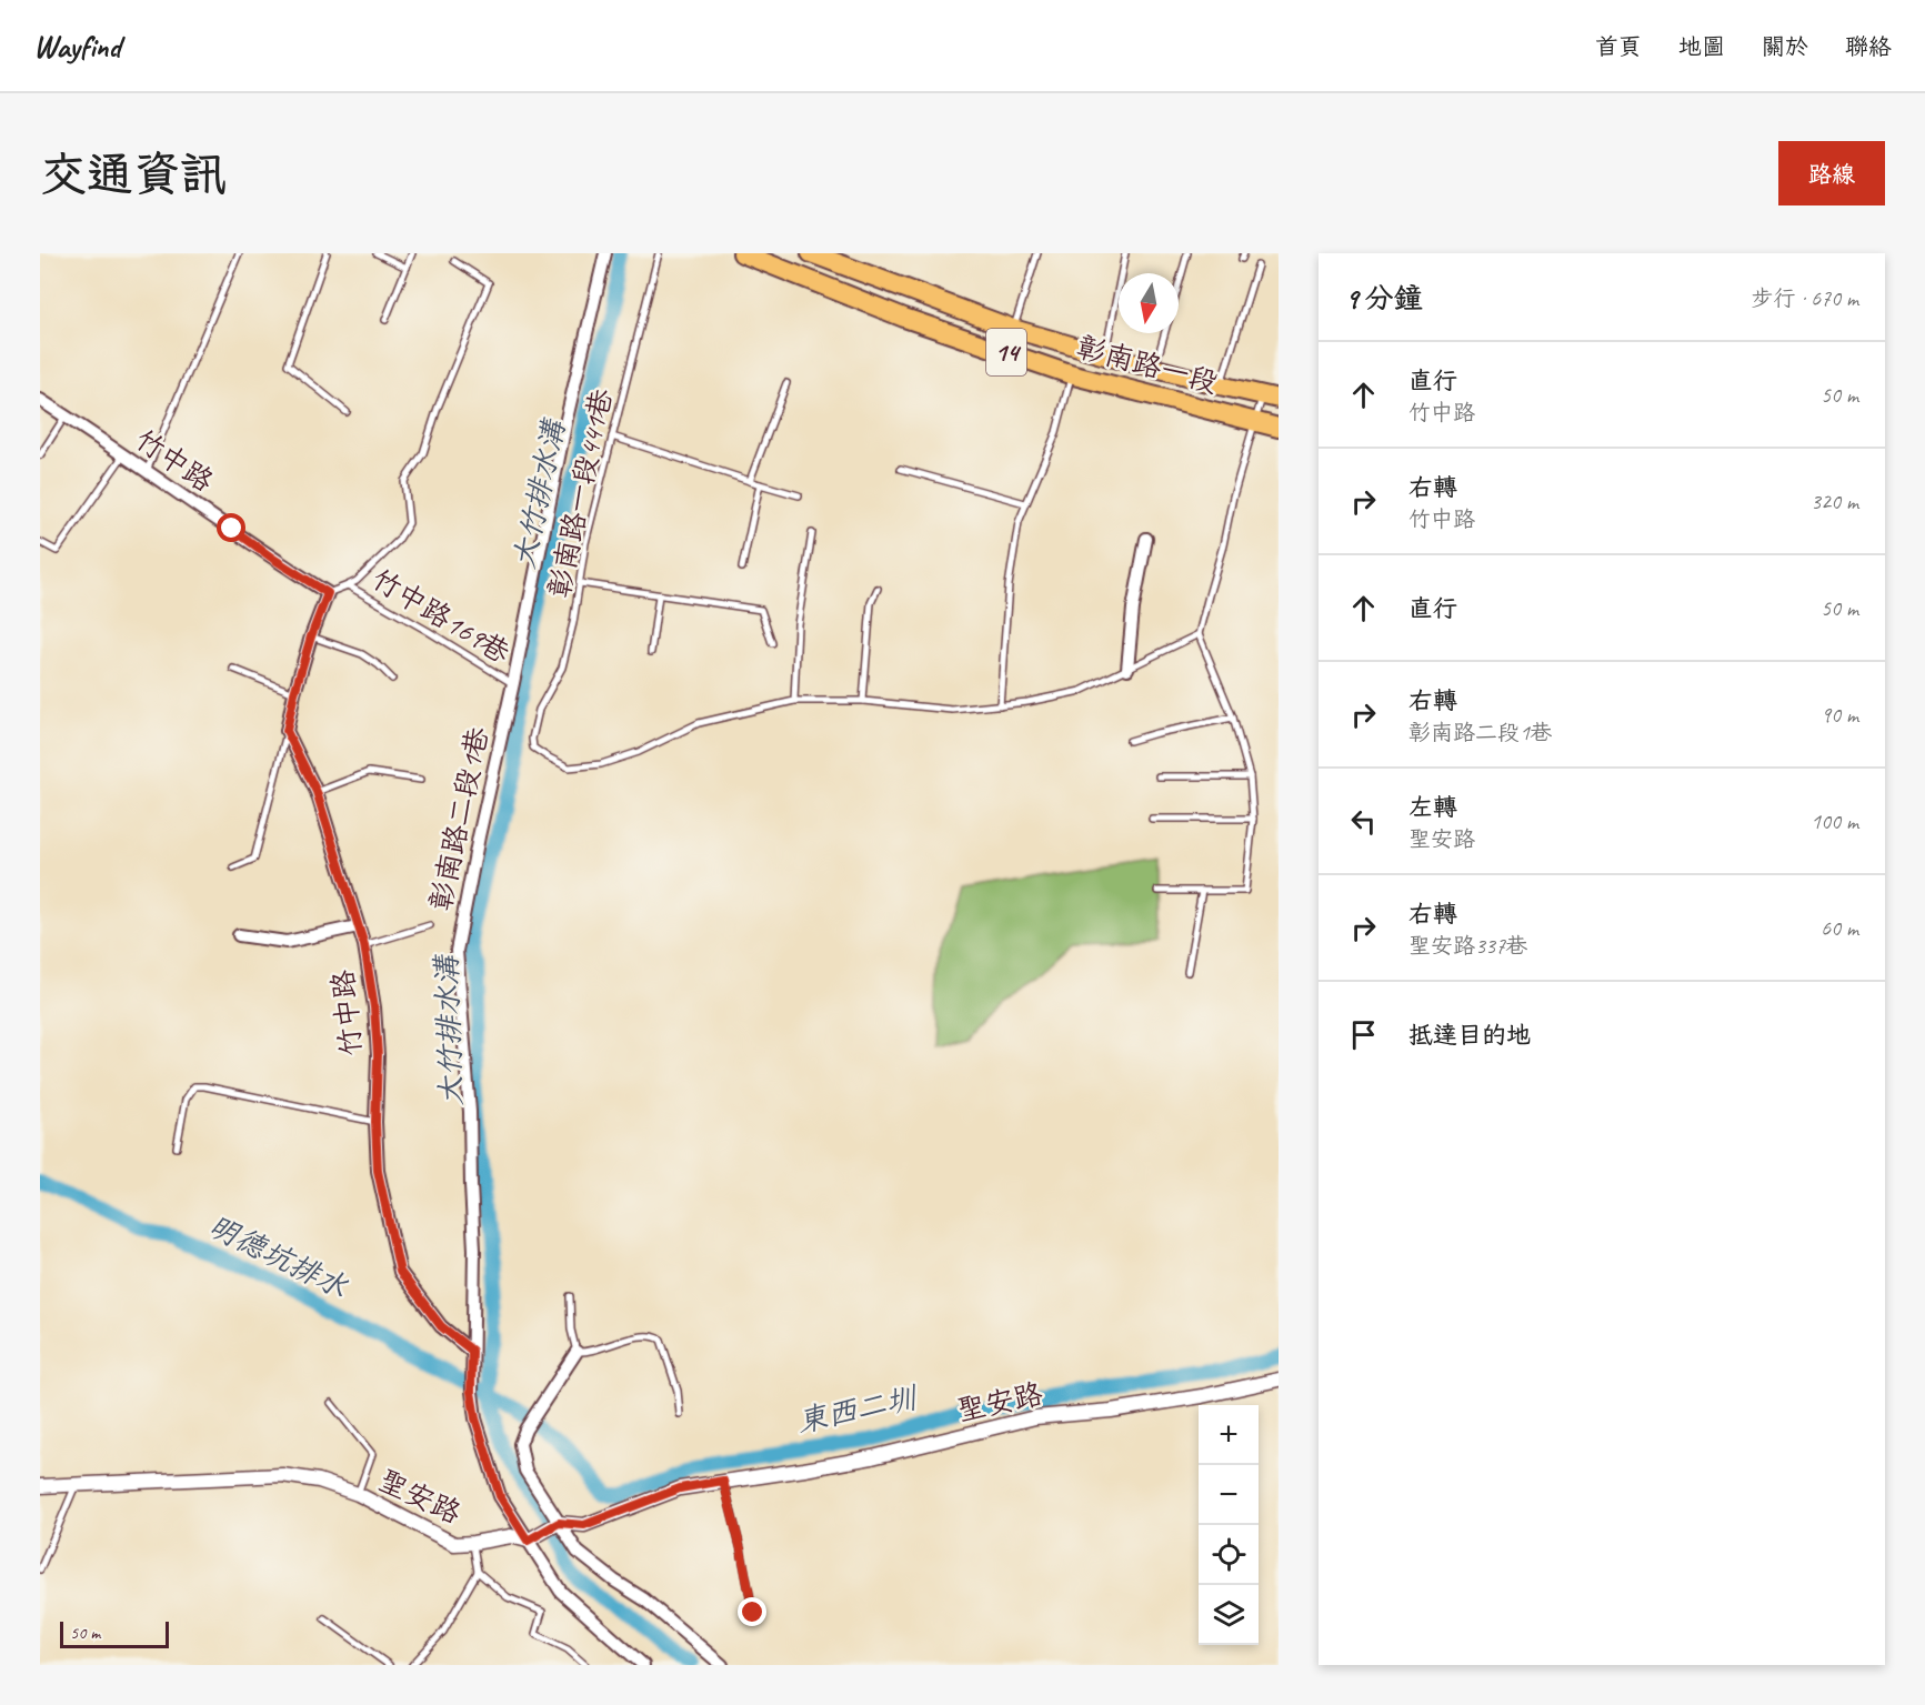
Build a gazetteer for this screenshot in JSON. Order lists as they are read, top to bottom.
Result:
{
  "streets": {
    "main road": ["14", "彰南路一段"],
    "street": ["竹中路", "彰南路二段1巷", "聖安路"],
    "lane": ["彰南路一段441巷", "竹中路169巷"]
  },
  "crossings": [
    ["竹中路", "彰南路二段1巷"],
    ["竹中路169巷", "彰南路二段1巷"],
    ["彰南路二段1巷", "聖安路"]
  ],
  "water": ["大竹排水溝", "明德坑排水", "東西二圳"],
  "scale_bar": "50 m",
  "north": "bottom",
  "page": {
    "header": "Wayfind",
    "nav": [
      "首頁",
      "地圖",
      "關於",
      "聯絡"
    ],
    "buttons": "路線",
    "title": "交通資訊",
    "heading": ["9 分鐘", "步行 · 670 m"],
    "list": [
      ["直行", "竹中路", "50 m"],
      ["右轉", "竹中路", "320 m"],
      ["直行", "50 m"],
      ["右轉", "彰南路二段1巷", "90 m"],
      ["左轉", "聖安路", "100 m"],
      ["右轉", "聖安路337巷", "60 m"],
      "抵達目的地"
    ],
    "map_buttons": ["+", "−"],
    "scale": "50 m"
  }
}
